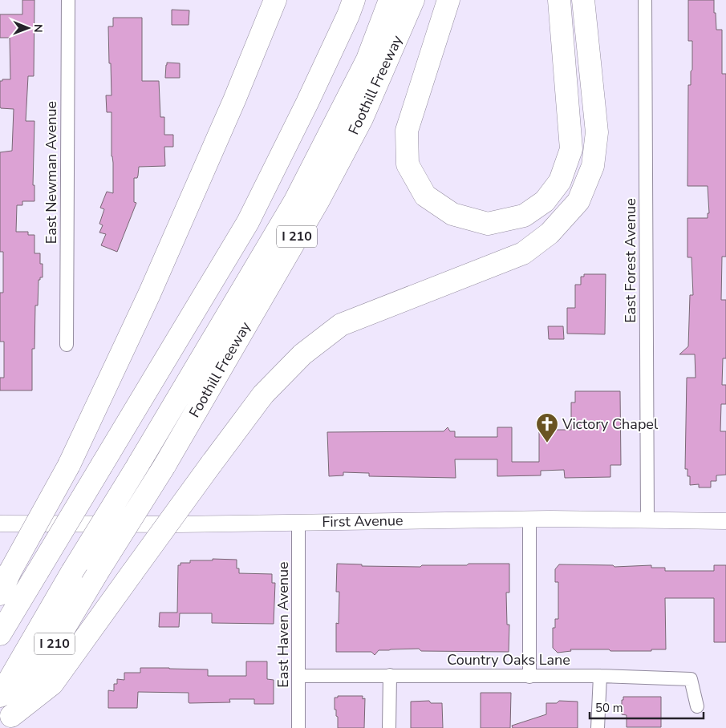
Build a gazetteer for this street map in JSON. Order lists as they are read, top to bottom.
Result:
{
  "streets": {
    "highway": ["Foothill Freeway", "I 210"],
    "street": [
      "East Newman Avenue",
      "East Forest Avenue",
      "First Avenue",
      "East Haven Avenue",
      "Country Oaks Lane"
    ]
  },
  "crossings": [
    ["East Forest Avenue", "First Avenue"],
    ["First Avenue", "East Haven Avenue"],
    ["East Haven Avenue", "Country Oaks Lane"]
  ],
  "places": {
    "church": ["Victory Chapel"]
  },
  "scale_bar": "50 m",
  "north": "right"
}
